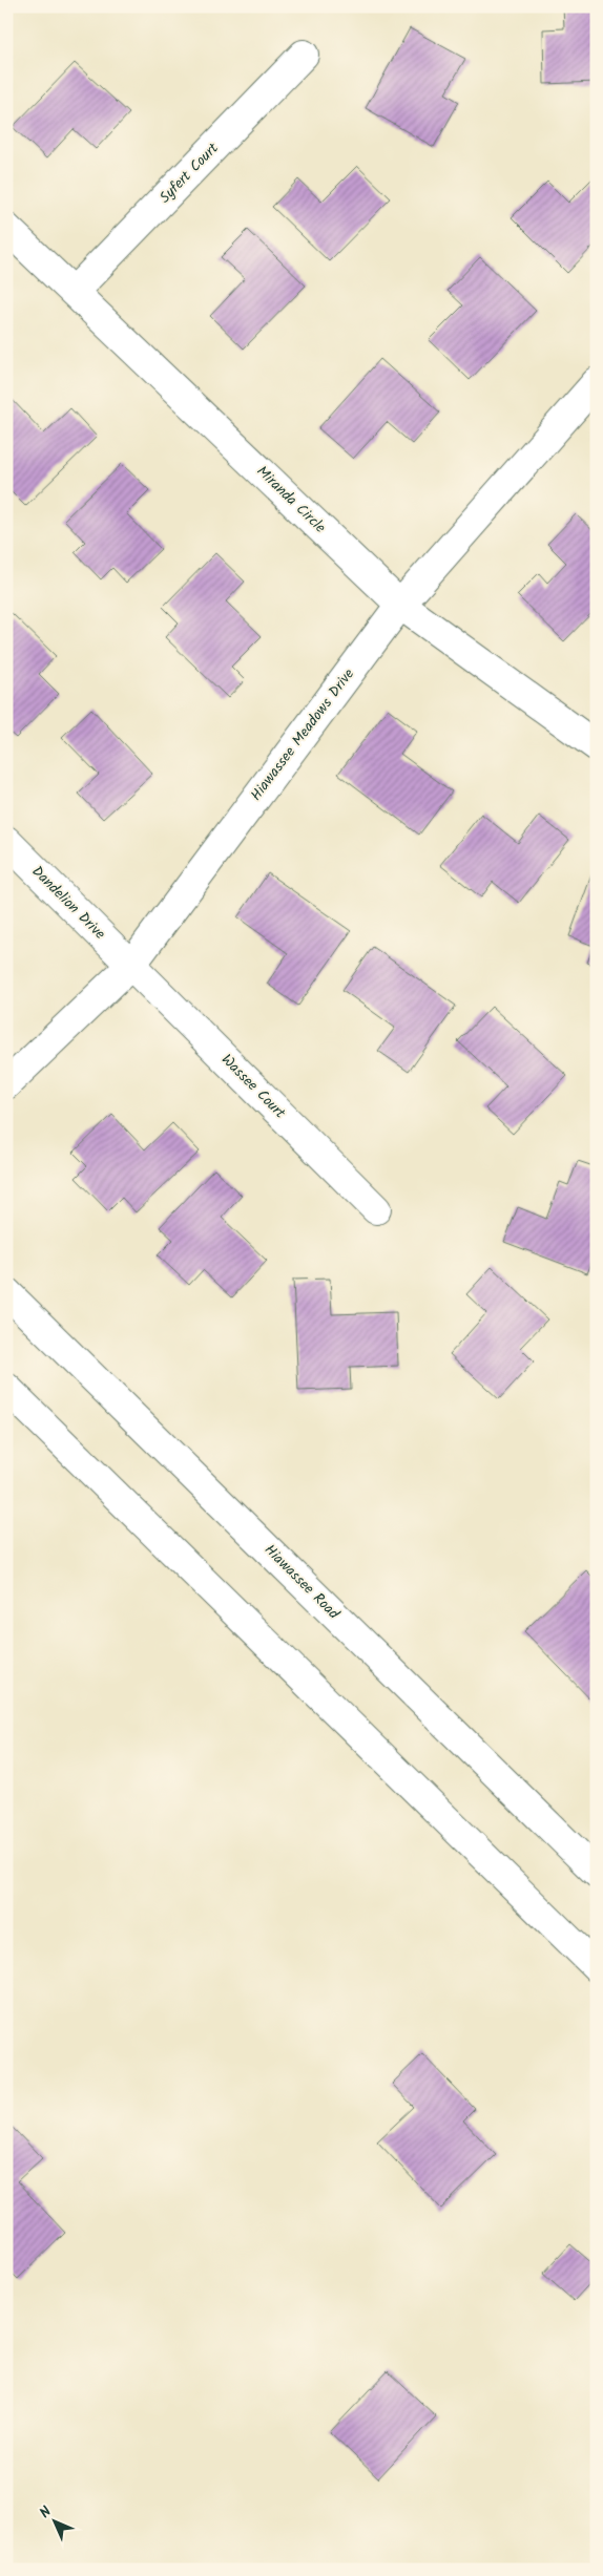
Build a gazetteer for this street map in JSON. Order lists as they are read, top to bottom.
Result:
{
  "streets": {
    "street": [
      "Syfert Court",
      "Miranda Circle",
      "Hiawassee Meadows Drive",
      "Dandelion Drive",
      "Wassee Court",
      "Hiawassee Road"
    ]
  },
  "crossings": [
    ["Syfert Court", "Miranda Circle"],
    ["Miranda Circle", "Hiawassee Meadows Drive"],
    ["Hiawassee Meadows Drive", "Dandelion Drive"],
    ["Hiawassee Meadows Drive", "Wassee Court"],
    ["Dandelion Drive", "Wassee Court"]
  ],
  "north": "top left"
}
